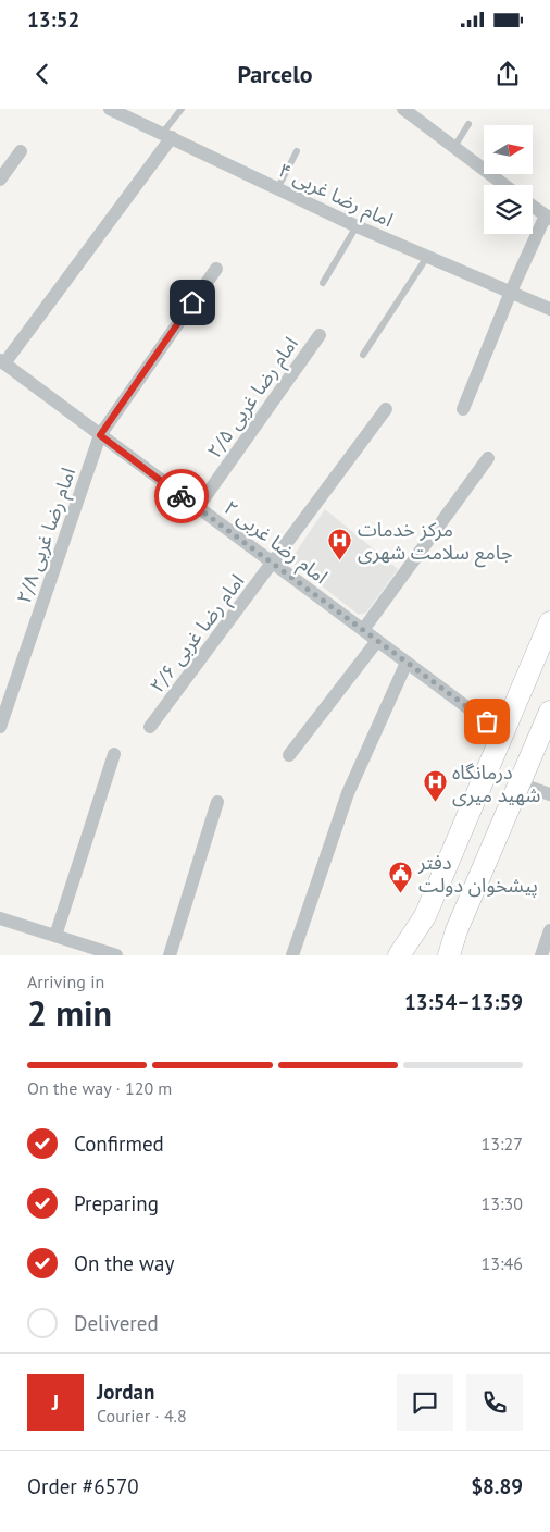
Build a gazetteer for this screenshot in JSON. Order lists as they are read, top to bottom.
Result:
{
  "streets": {
    "street": [
      "امام رضا غربی ۴",
      "امام رضا غربی ۲/۵",
      "امام رضا غربی ۲/۸",
      "امام رضا غربی ۲",
      "امام رضا غربی ۲/۶"
    ]
  },
  "crossings": [
    ["امام رضا غربی ۲/۵", "امام رضا غربی ۲"],
    ["امام رضا غربی ۲/۸", "امام رضا غربی ۲"],
    ["امام رضا غربی ۲", "امام رضا غربی ۲/۶"]
  ],
  "places": {
    "hospital": ["مرکز خدمات جامع سلامت شهری", "درمانگاه شهید میری"],
    "public building": ["دفتر پیشخوان دولت"]
  },
  "north": "right",
  "page": {
    "status": "13:52",
    "header": "Parcelo",
    "heading": ["2 min", "Arriving in", "13:54–13:59"],
    "panel": [
      "Jordan",
      "Courier · 4.8",
      "Order #6570",
      "$8.89"
    ],
    "bar": "On the way · 120 m",
    "list": [
      ["Confirmed", "13:27"],
      ["Preparing", "13:30"],
      ["On the way", "13:46"],
      "Delivered"
    ],
    "round": "J"
  }
}
